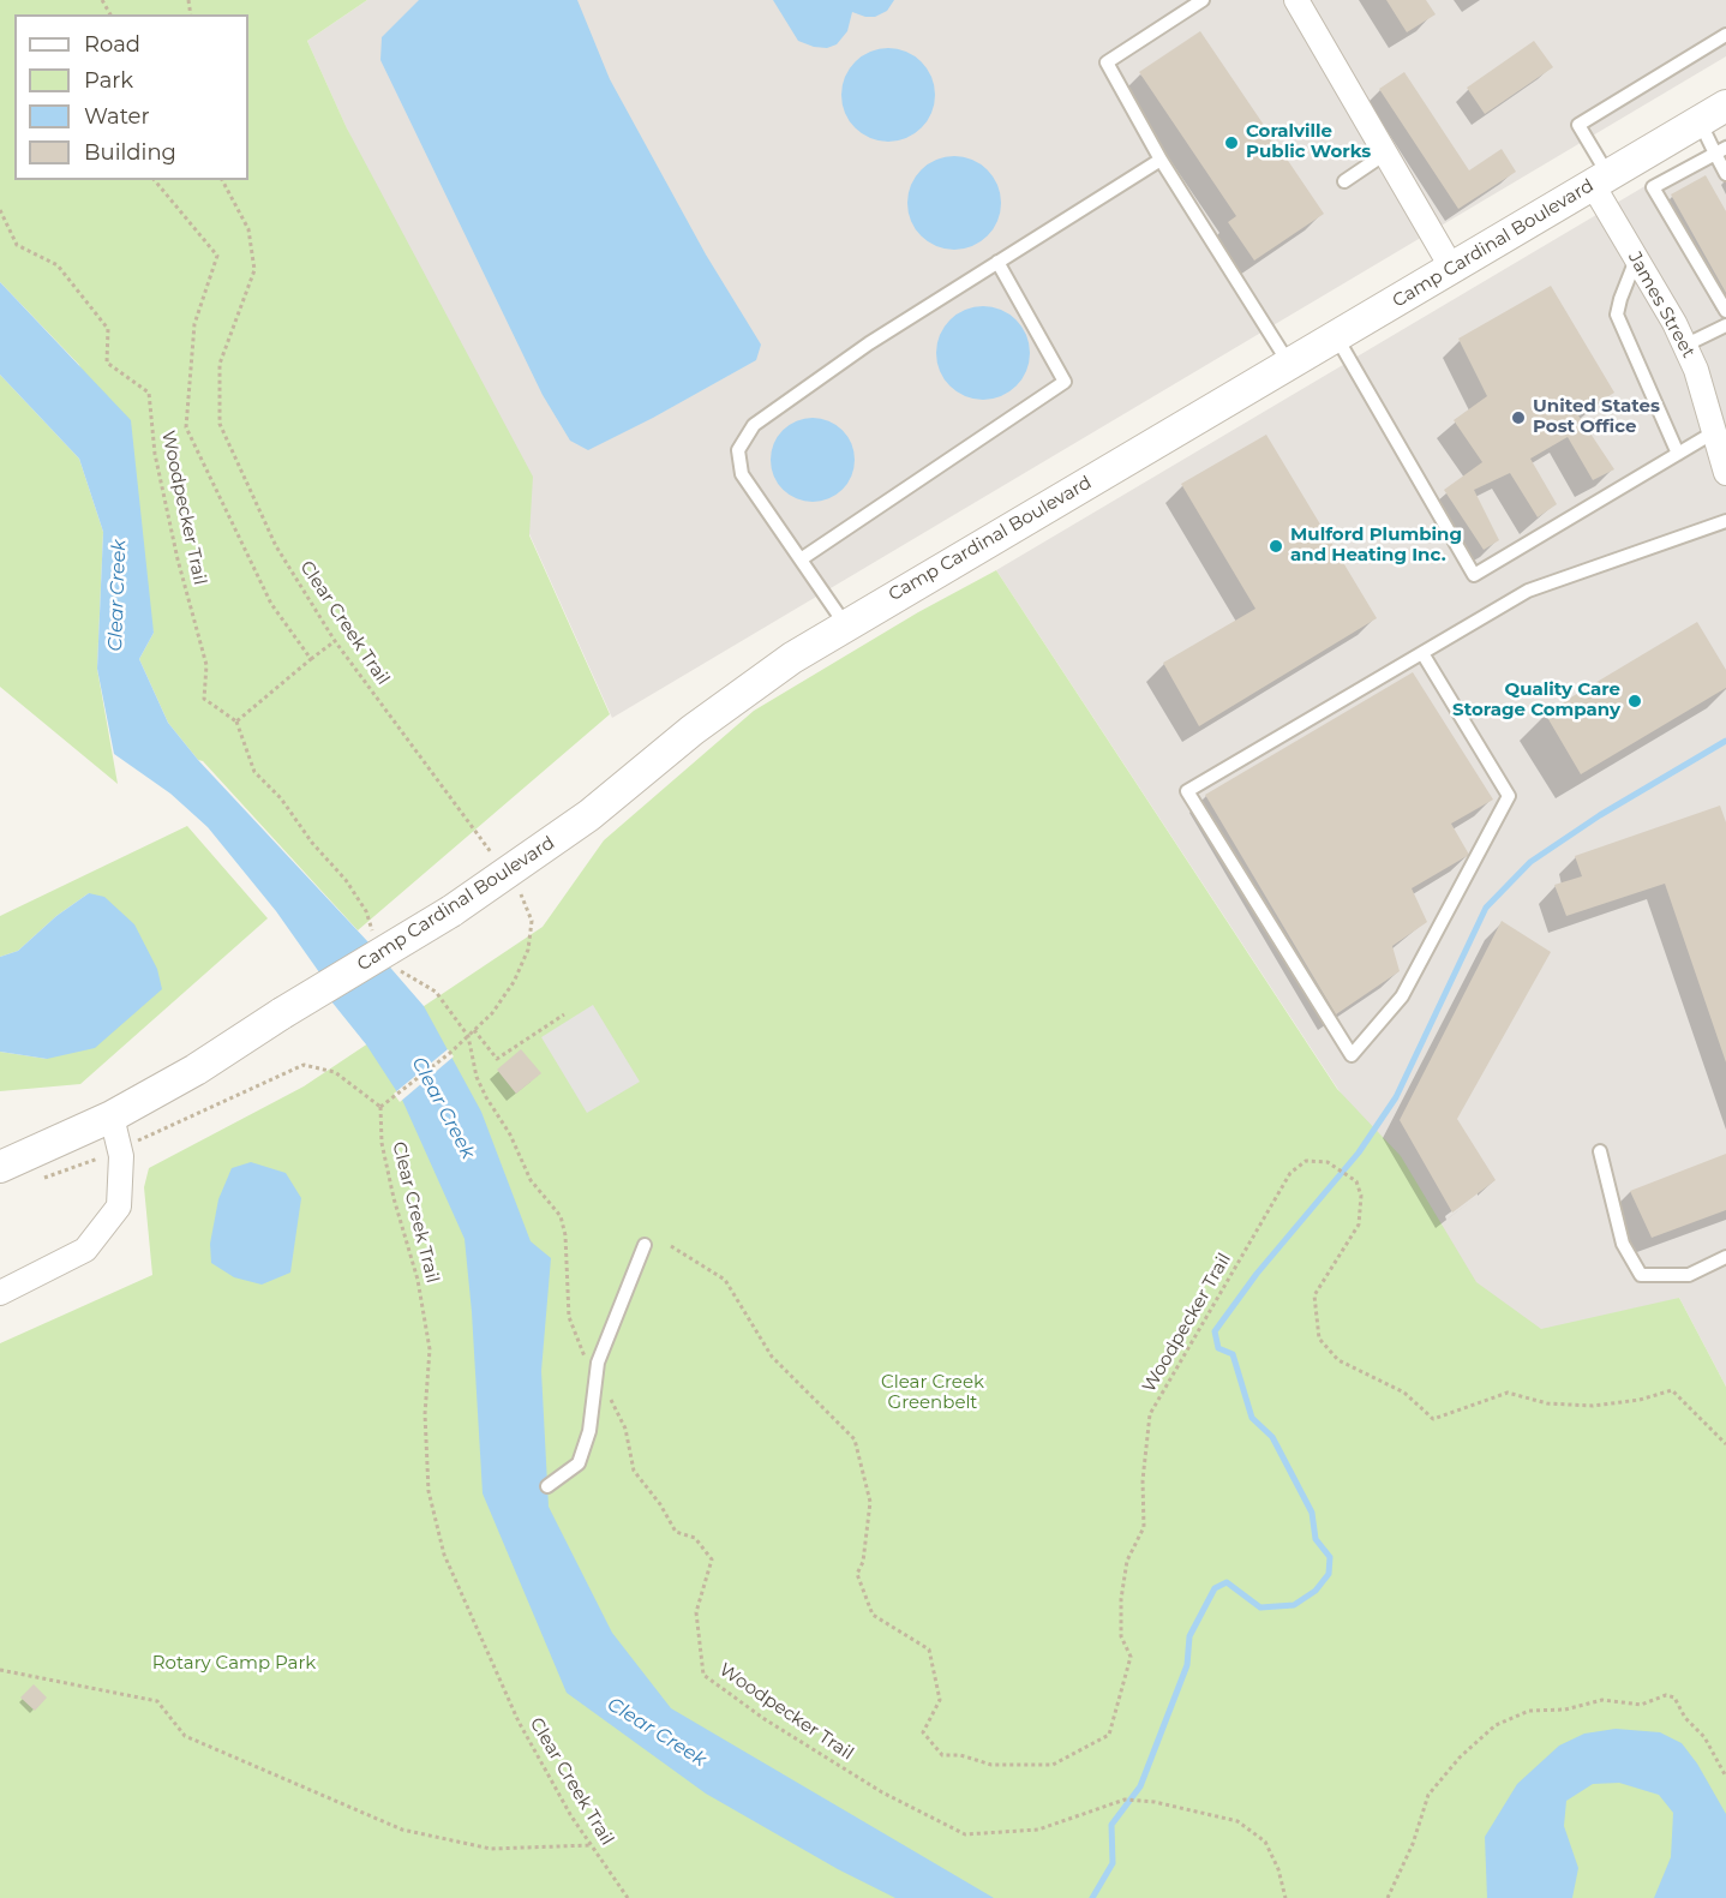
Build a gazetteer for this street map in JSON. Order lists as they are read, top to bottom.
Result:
{
  "streets": {
    "street": ["Camp Cardinal Boulevard", "James Street"],
    "path": ["Woodpecker Trail", "Clear Creek Trail"]
  },
  "crossings": [
    ["Camp Cardinal Boulevard", "James Street"],
    ["Camp Cardinal Boulevard", "Clear Creek Trail"],
    ["Woodpecker Trail", "Clear Creek Trail"]
  ],
  "water": ["Clear Creek"],
  "parks": ["Clear Creek Greenbelt", "Rotary Camp Park"],
  "places": [
    "Coralville Public Works",
    "United States Post Office",
    "Mulford Plumbing and Heating Inc.",
    "Quality Care Storage Company"
  ],
  "legend": [
    "Road",
    "Park",
    "Water",
    "Building"
  ]
}
